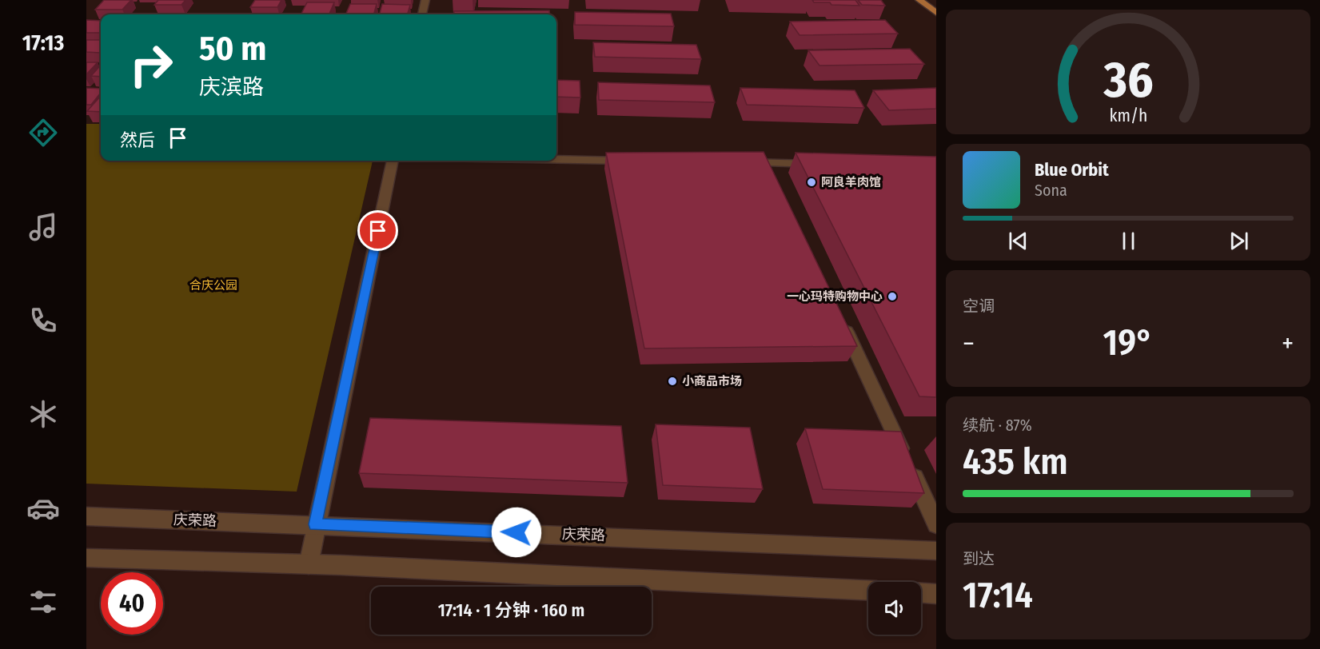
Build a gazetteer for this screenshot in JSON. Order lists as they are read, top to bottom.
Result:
{
  "streets": {
    "street": ["庆荣路"]
  },
  "parks": ["合庆公园"],
  "places": ["阿良羊肉馆", "一心玛特购物中心", "小商品市场"],
  "page": {
    "tabs": "17:13",
    "turn": ["50 m", "庆滨路"],
    "then": "然后",
    "song": ["Blue Orbit", "Sona"],
    "tile": [
      "空调",
      ["续航 · 87%", "435 km"],
      ["到达", "17:14"]
    ],
    "heat": ["−", "19°", "+"],
    "limit": "40",
    "trip": "17:14 · 1 分钟 · 160 m",
    "gauge": ["36", "km/h"]
  }
}
